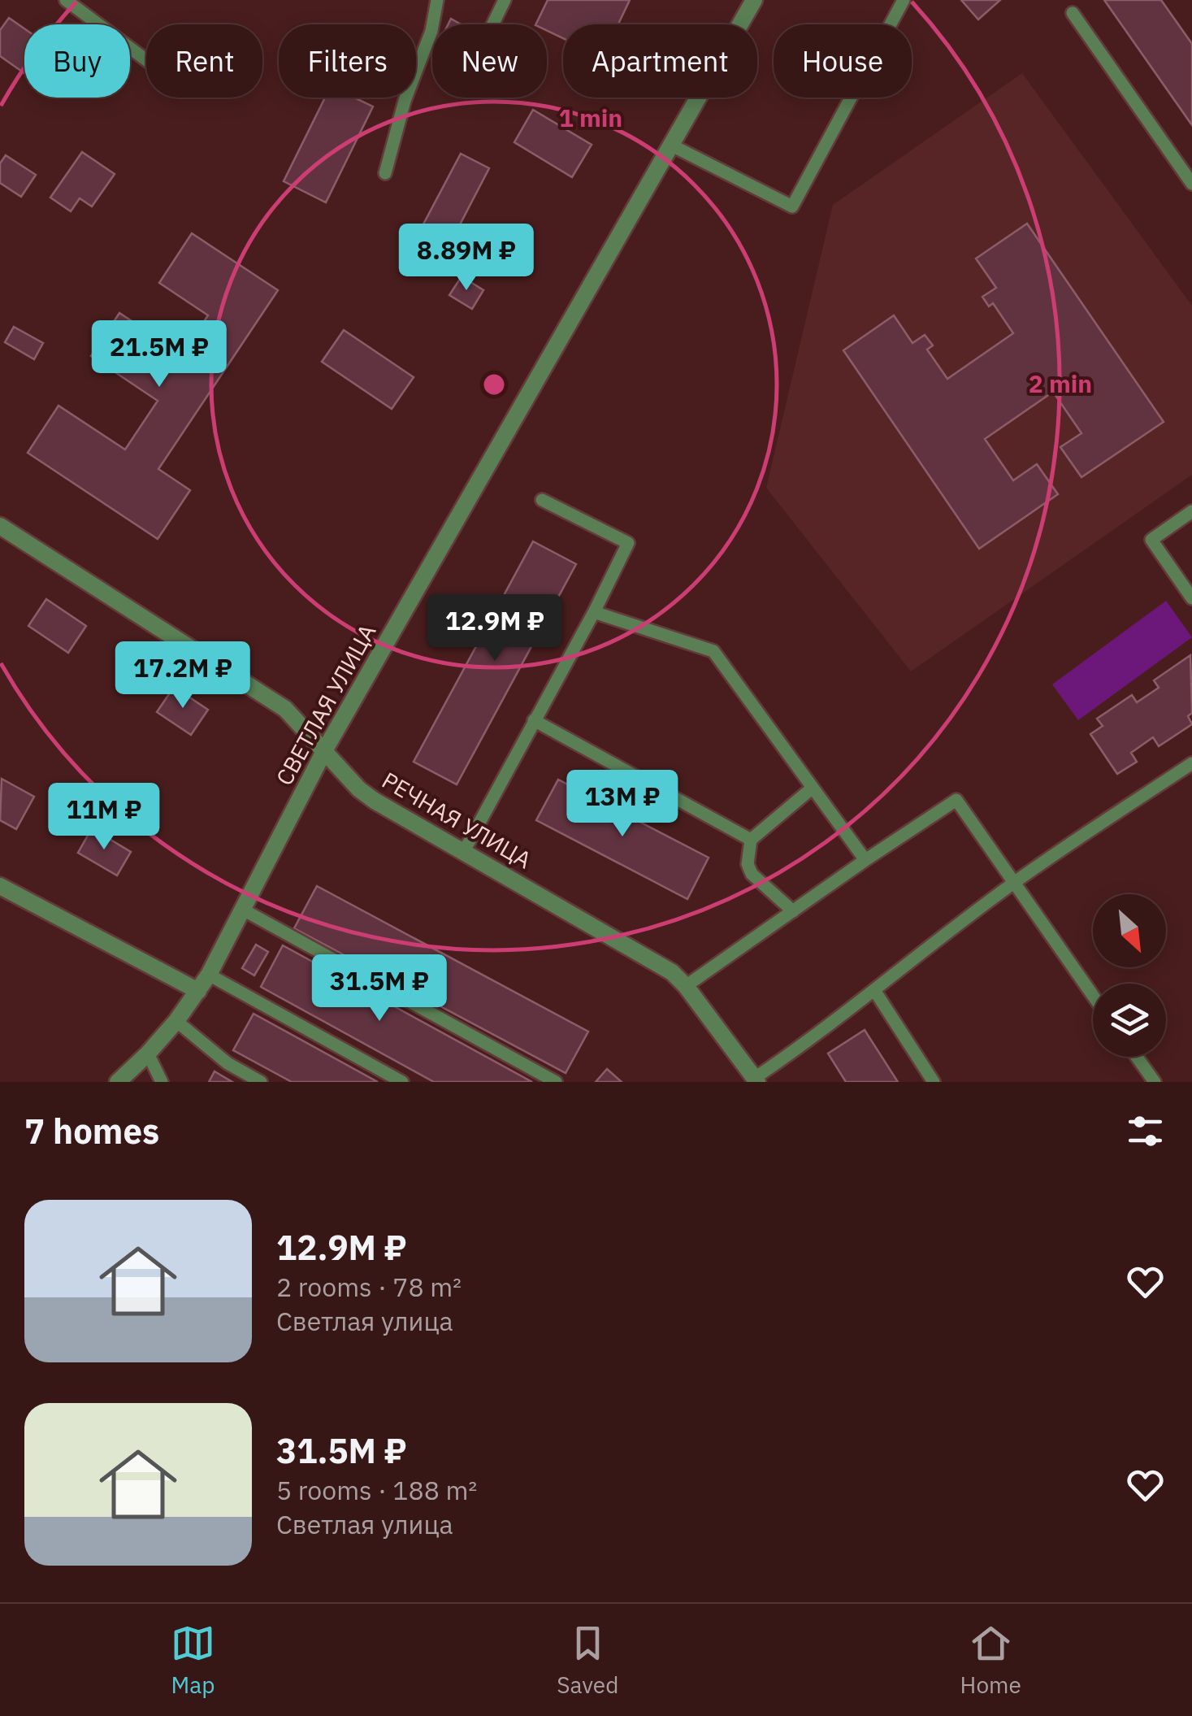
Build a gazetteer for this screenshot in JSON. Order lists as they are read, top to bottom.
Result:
{
  "streets": {
    "street": ["СВЕТЛАЯ УЛИЦА", "РЕЧНАЯ УЛИЦА"]
  },
  "crossings": [
    ["СВЕТЛАЯ УЛИЦА", "РЕЧНАЯ УЛИЦА"]
  ],
  "north": "bottom right",
  "page": {
    "chip": [
      "Buy",
      "Rent",
      "Filters",
      "New",
      "Apartment",
      "House"
    ],
    "price": [
      "8.89M ₽",
      "21.5M ₽",
      "12.9M ₽",
      "17.2M ₽",
      "13M ₽",
      "11M ₽",
      "31.5M ₽"
    ],
    "heading": "7 homes",
    "list": [
      {
        "name": "12.9M ₽",
        "note": "2 rooms · 78 m² · Светлая улица"
      },
      {
        "name": "31.5M ₽",
        "note": "5 rooms · 188 m² · Светлая улица"
      }
    ],
    "tabs": ["Map", "Saved", "Home"]
  },
  "rings": ["1 min", "2 min"]
}
